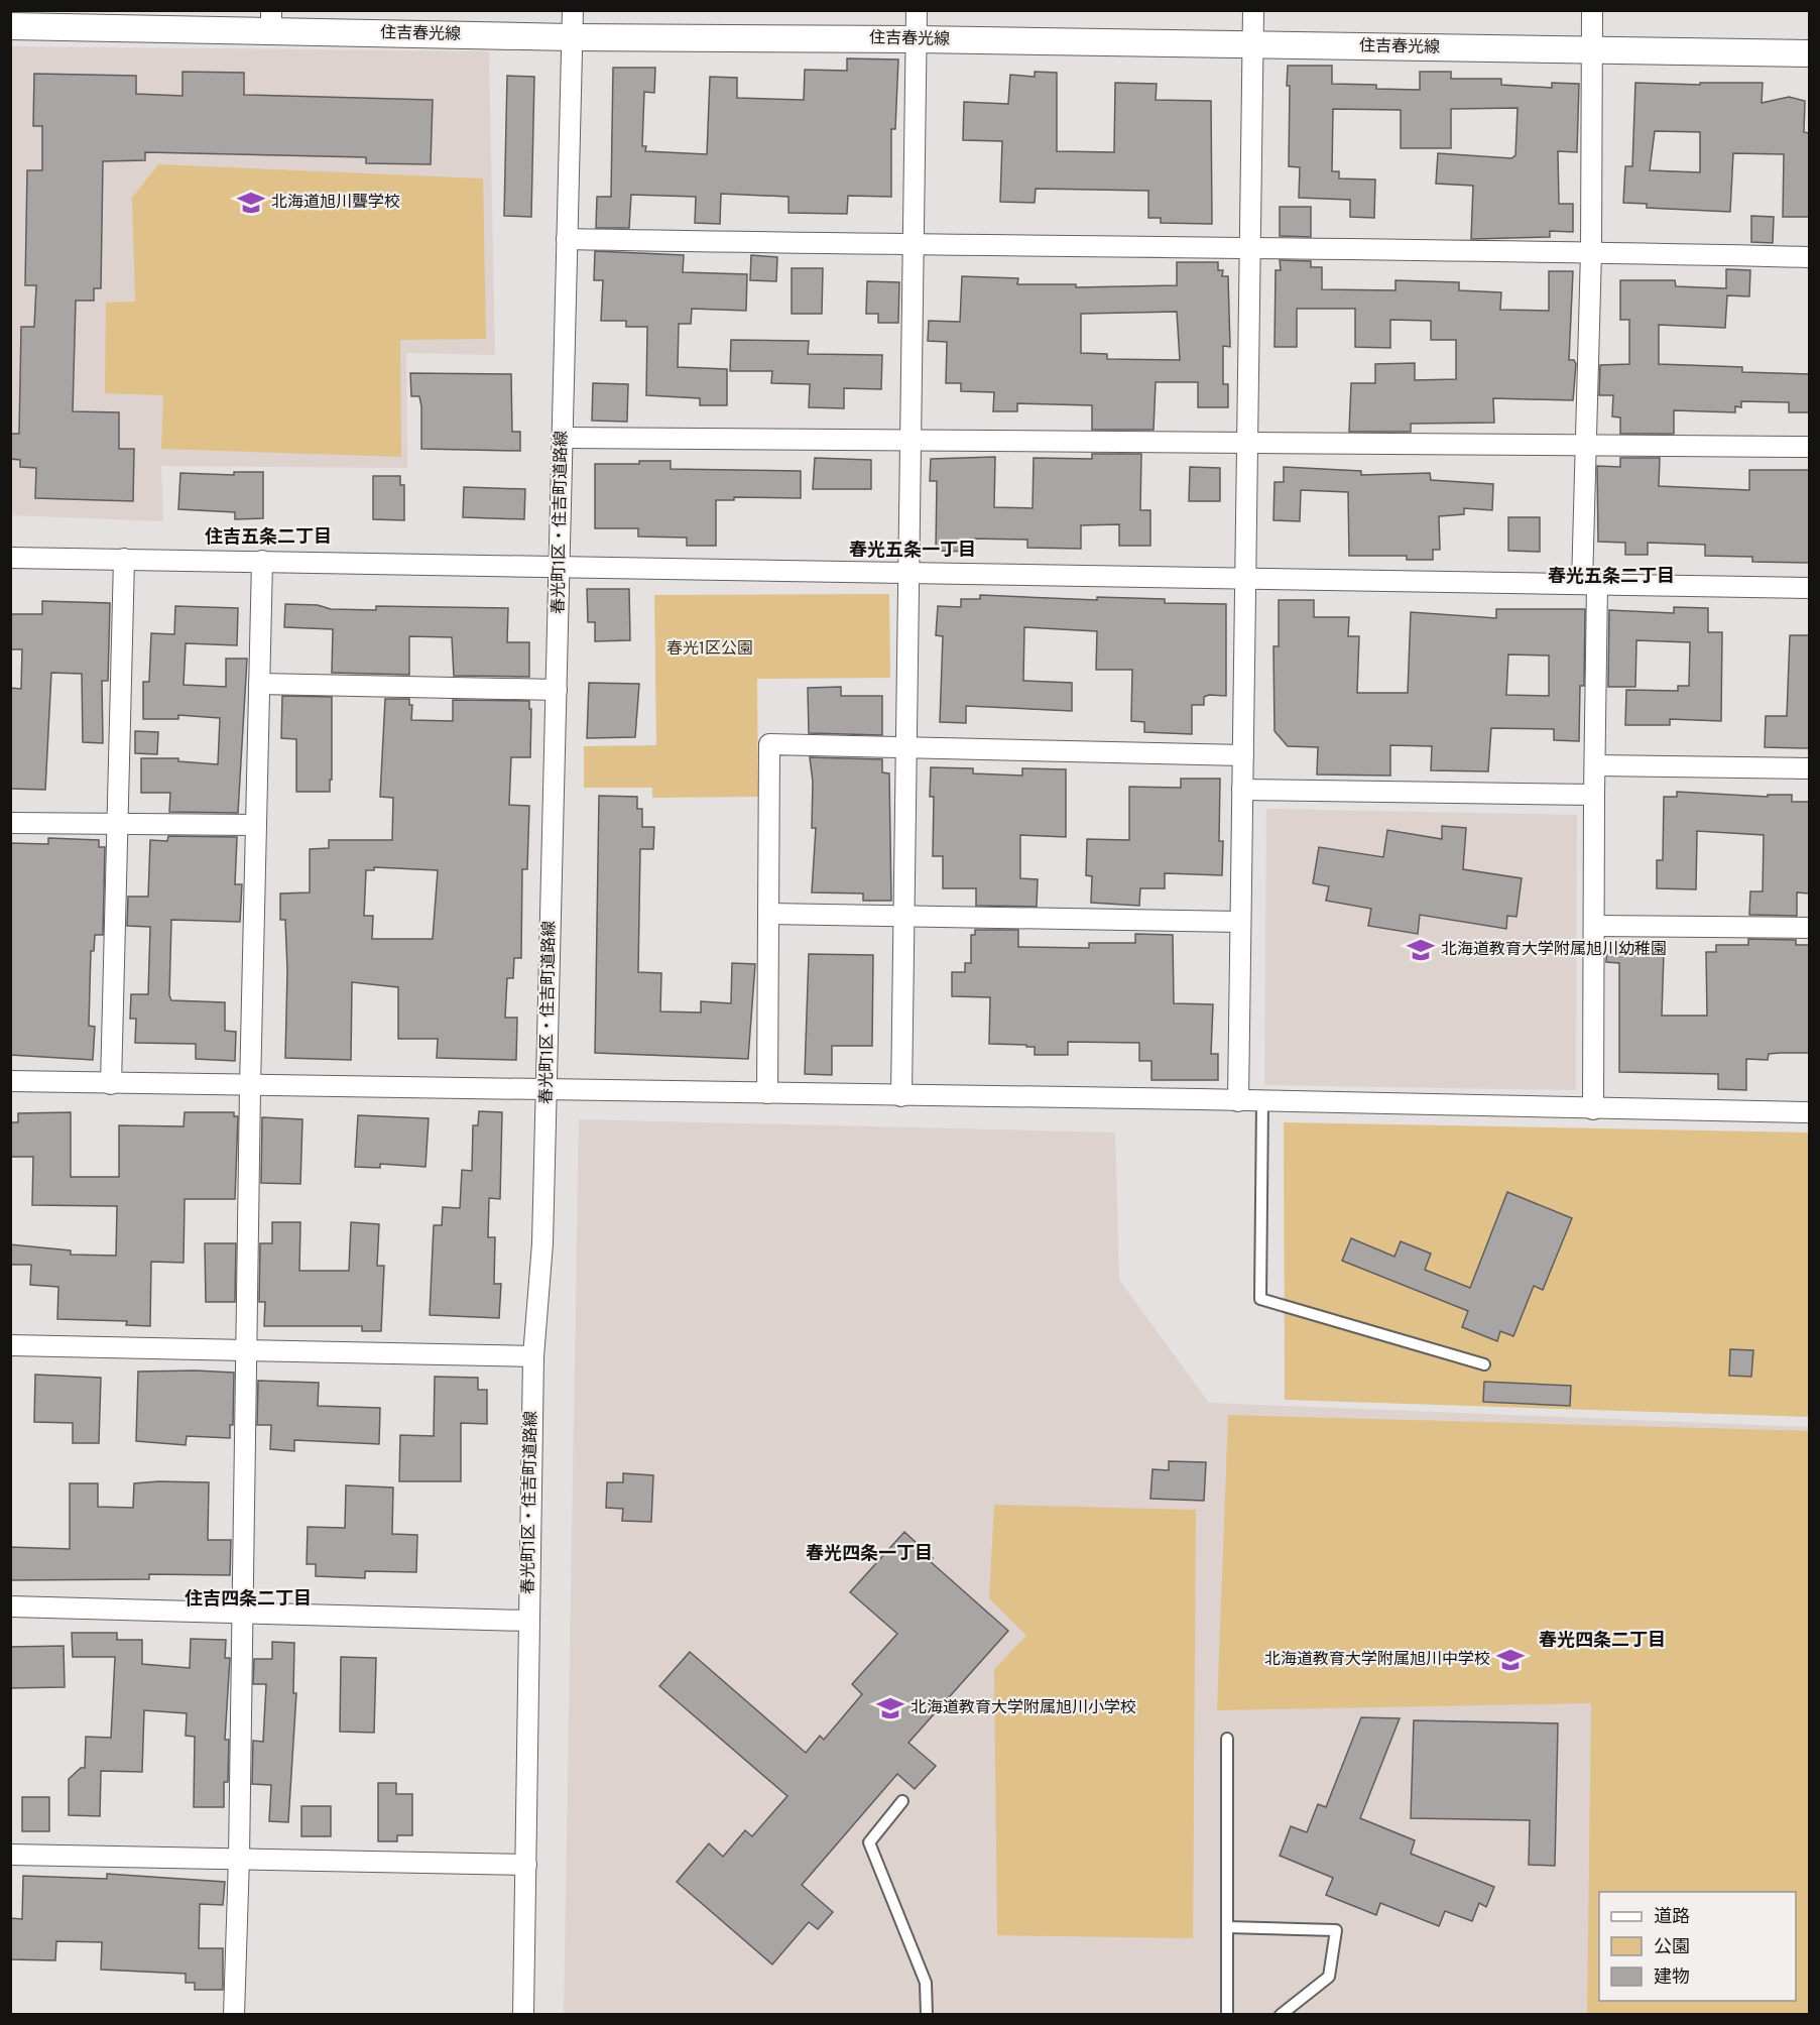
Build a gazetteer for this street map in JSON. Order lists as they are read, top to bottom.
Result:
{
  "streets": {
    "street": ["住吉春光線", "春光町1区・住吉町道路線"]
  },
  "crossings": [
    ["住吉春光線", "春光町1区・住吉町道路線"]
  ],
  "districts": [
    "住吉五条二丁目",
    "春光五条一丁目",
    "春光五条二丁目",
    "春光四条一丁目",
    "住吉四条二丁目",
    "春光四条二丁目"
  ],
  "parks": ["春光1区公園"],
  "places": {
    "school or university": [
      "北海道旭川聾学校",
      "北海道教育大学附属旭川幼稚園",
      "北海道教育大学附属旭川中学校",
      "北海道教育大学附属旭川小学校"
    ]
  },
  "legend": ["道路", "公園", "建物"]
}
